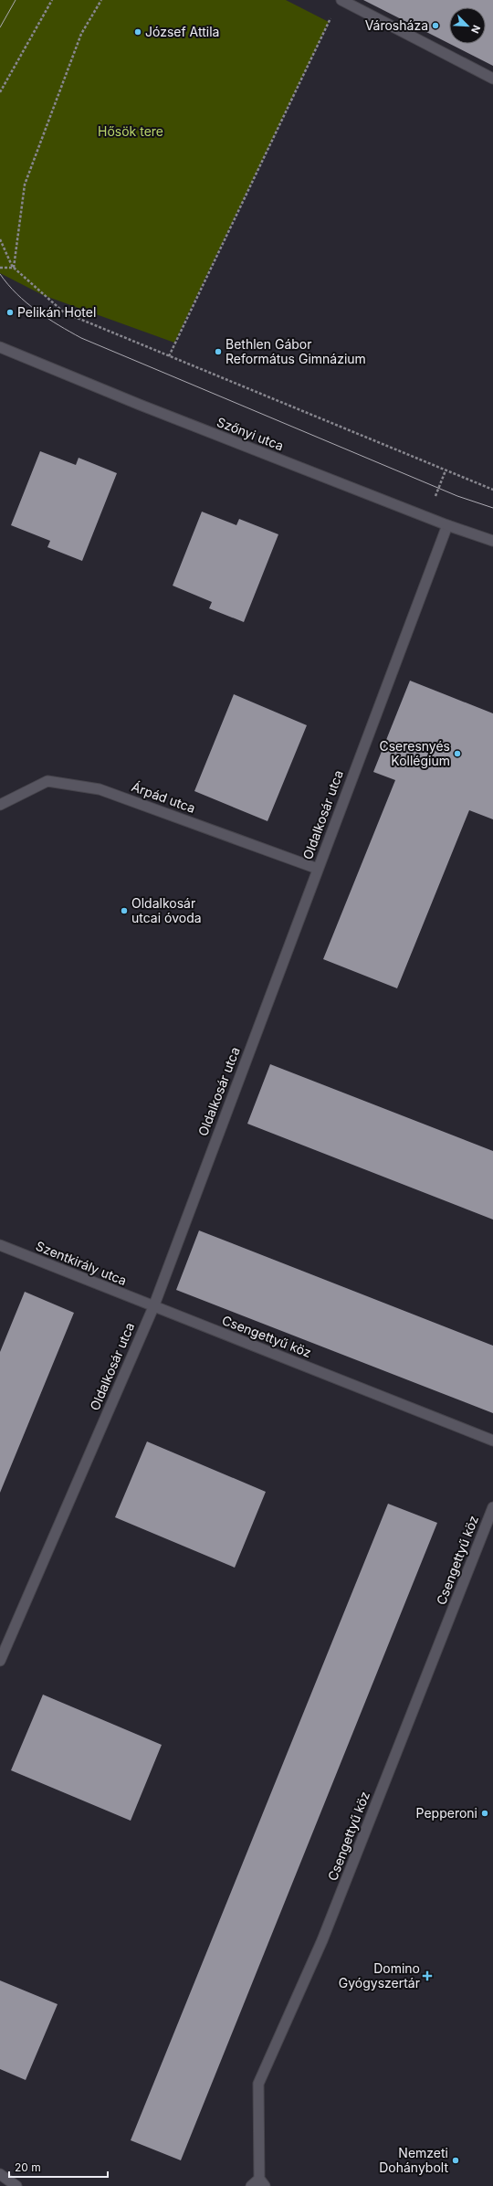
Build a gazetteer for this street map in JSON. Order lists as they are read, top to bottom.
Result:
{
  "streets": {
    "street": [
      "Szőnyi utca",
      "Árpád utca",
      "Oldalkosár utca",
      "Szentkirály utca",
      "Csengettyű köz"
    ]
  },
  "crossings": [
    ["Szőnyi utca", "Oldalkosár utca"],
    ["Árpád utca", "Oldalkosár utca"],
    ["Oldalkosár utca", "Szentkirály utca"],
    ["Oldalkosár utca", "Csengettyű köz"],
    ["Szentkirály utca", "Csengettyű köz"]
  ],
  "parks": ["Hősök tere"],
  "places": {
    "other": [
      "Városháza",
      "József Attila",
      "Pelikán Hotel",
      "Bethlen Gábor Református Gimnázium",
      "Cseresnyés Kollégium",
      "Oldalkosár utcai óvoda",
      "Pepperoni",
      "Nemzeti Dohánybolt"
    ],
    "health": ["Domino Gyógyszertár"]
  },
  "scale_bar": "20 m",
  "north": "bottom right"
}
